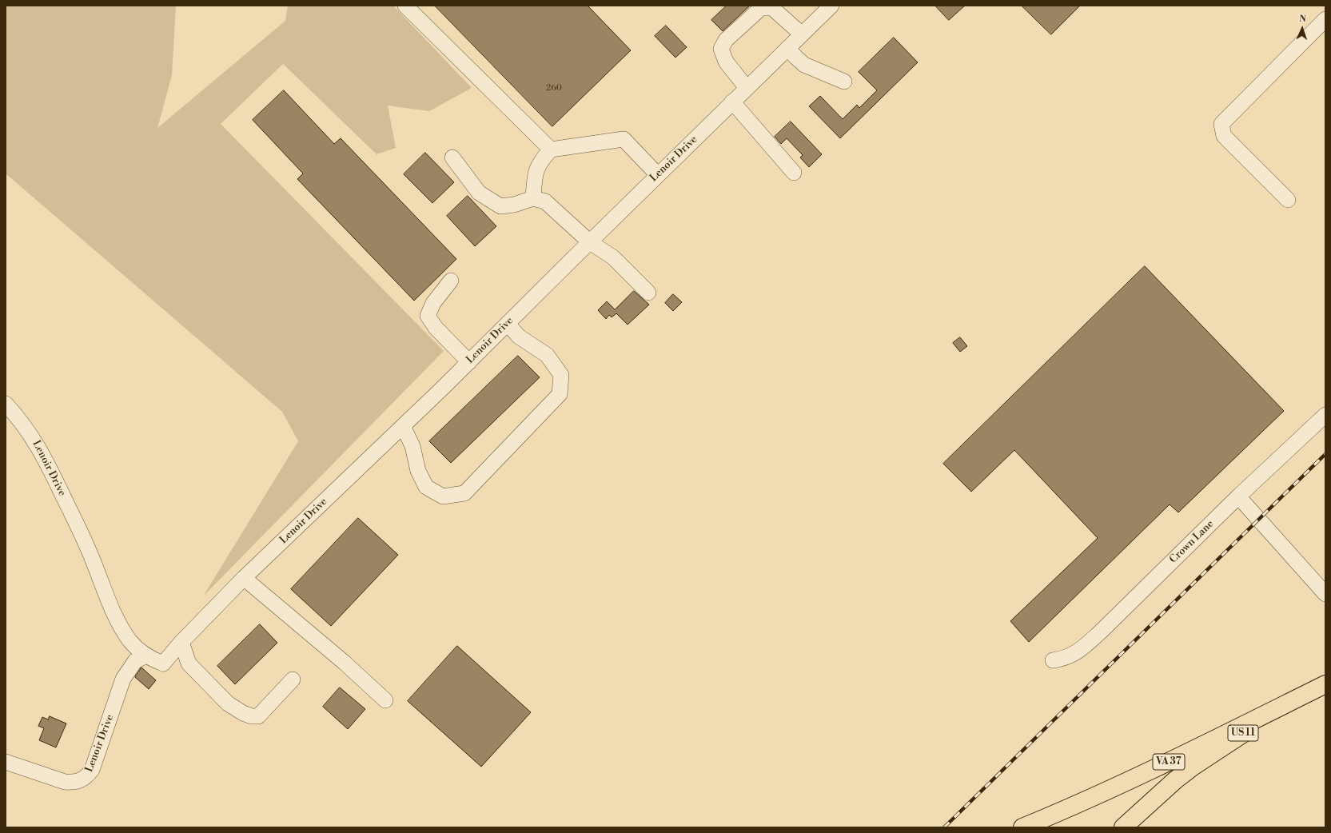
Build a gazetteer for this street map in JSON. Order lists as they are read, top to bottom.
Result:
{
  "streets": {
    "main road": ["US 11", "VA 37"],
    "street": ["Lenoir Drive", "Crown Lane"]
  },
  "crossings": [
    ["US 11", "VA 37"]
  ],
  "house_numbers": ["260"],
  "north": "top"
}
